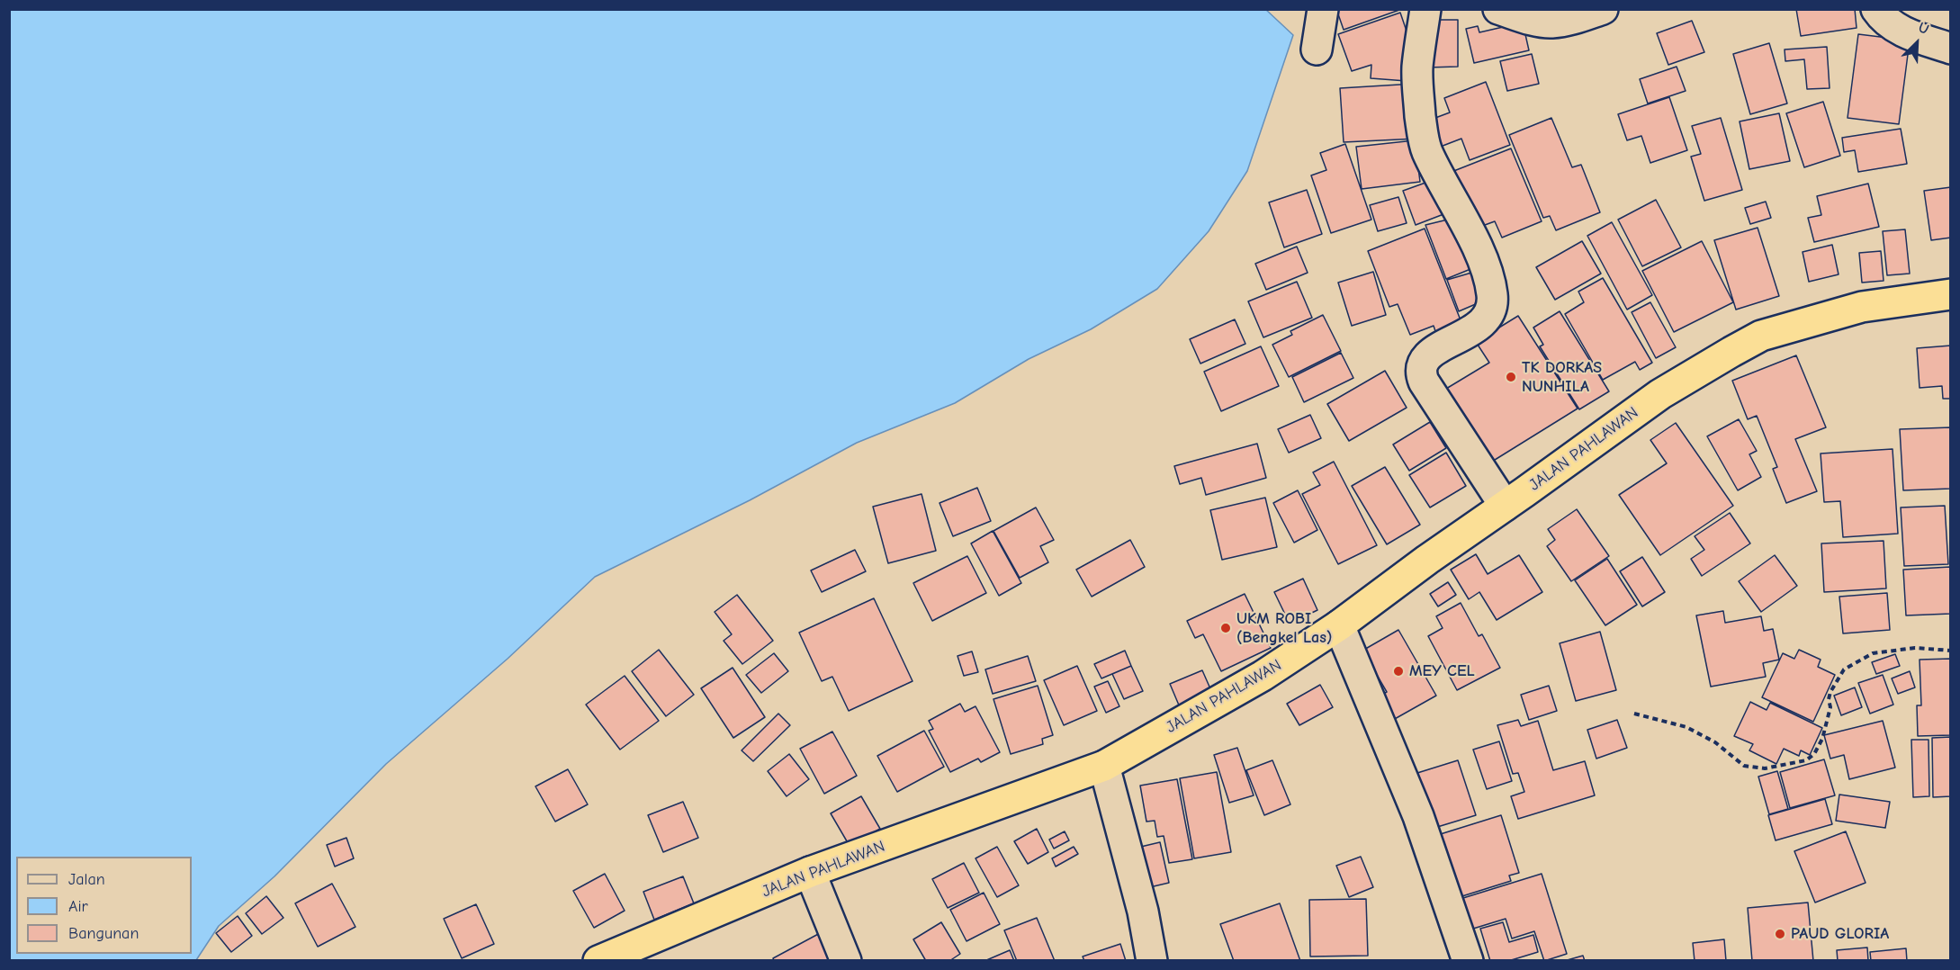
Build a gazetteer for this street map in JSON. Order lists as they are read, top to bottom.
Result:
{
  "streets": {
    "highway": ["JALAN PAHLAWAN"]
  },
  "places": [
    "TK DORKAS NUNHILA",
    "UKM ROBI (Bengkel Las)",
    "MEY CEL",
    "PAUD GLORIA"
  ],
  "legend": ["Jalan", "Air", "Bangunan"],
  "north": "top right"
}
